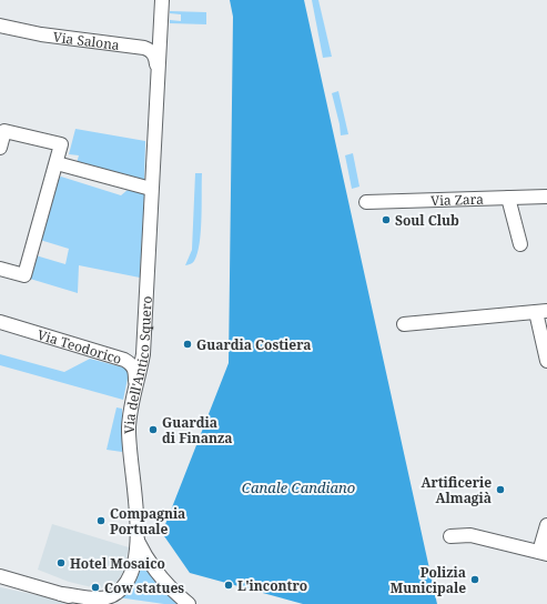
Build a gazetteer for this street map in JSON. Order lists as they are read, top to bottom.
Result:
{
  "streets": {
    "street": [
      "Via Salona",
      "Via Zara",
      "Via Teodorico",
      "Via dell'Antico Squero"
    ]
  },
  "crossings": [
    ["Via Salona", "Via dell'Antico Squero"],
    ["Via Teodorico", "Via dell'Antico Squero"]
  ],
  "water": ["Canale Candiano"],
  "places": [
    "Soul Club",
    "Guardia Costiera",
    "Guardia di Finanza",
    "Artificerie Almagià",
    "Compagnia Portuale",
    "Hotel Mosaico",
    "Polizia Municipale",
    "L'incontro",
    "Cow statues"
  ]
}
